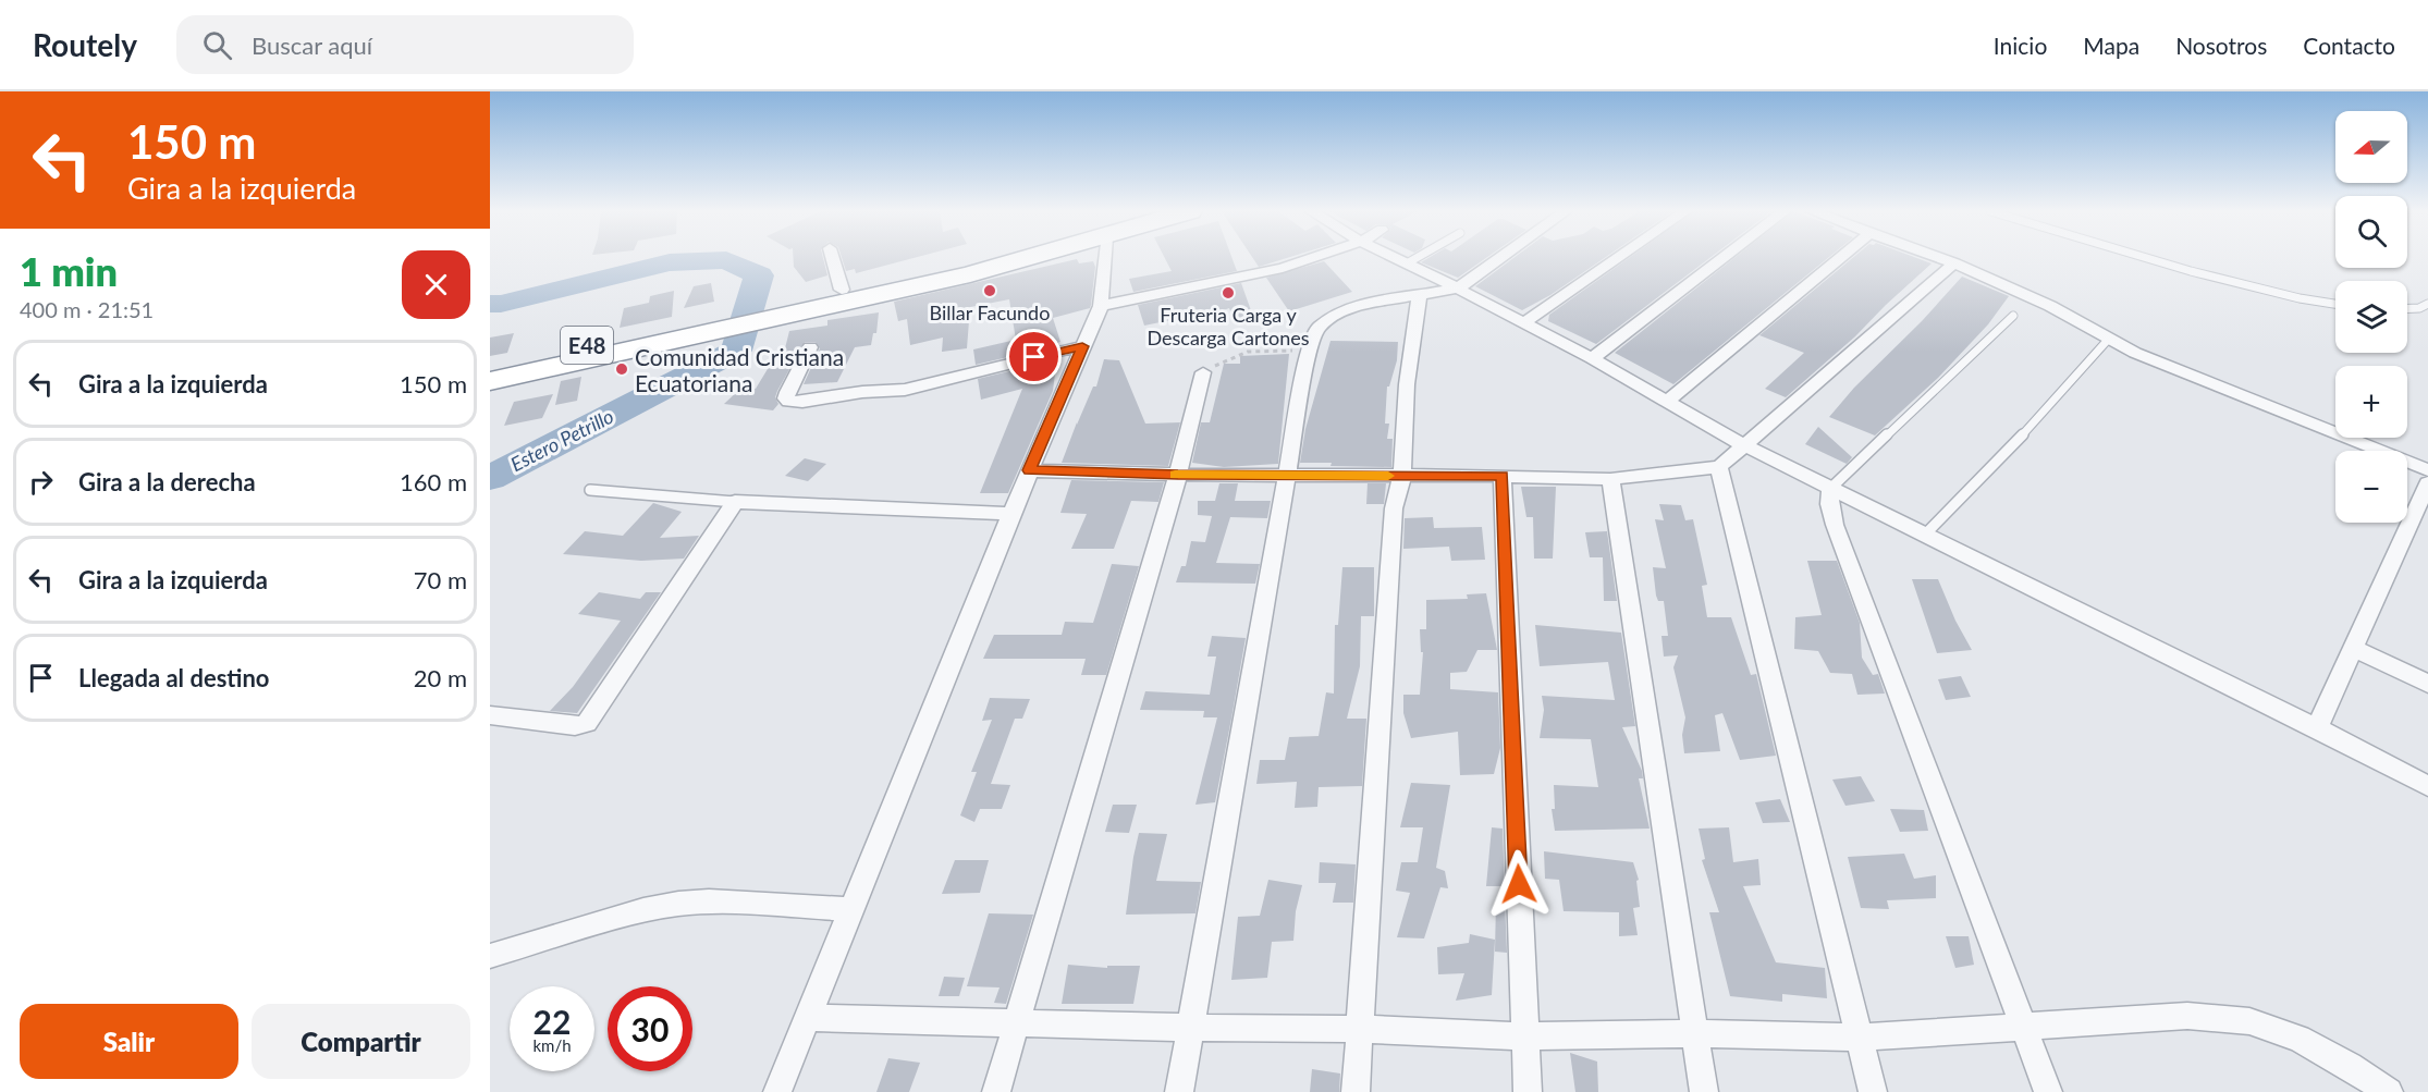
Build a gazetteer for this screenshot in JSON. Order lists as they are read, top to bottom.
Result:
{
  "streets": {
    "highway": ["E48"]
  },
  "water": ["Estero Petrillo"],
  "places": ["Billar Facundo", "Fruteria Carga y Descarga Cartones", "Comunidad Cristiana Ecuatoriana"],
  "north": "left",
  "page": {
    "header": "Routely",
    "search": "Buscar aquí",
    "nav": [
      "Inicio",
      "Mapa",
      "Nosotros",
      "Contacto"
    ],
    "turn": ["150 m", "Gira a la izquierda"],
    "map_buttons": ["+", "−"],
    "heading": ["1 min", "400 m · 21:51"],
    "list": [
      {
        "name": "Gira a la izquierda",
        "value": "150 m"
      },
      {
        "name": "Gira a la derecha",
        "value": "160 m"
      },
      {
        "name": "Gira a la izquierda",
        "value": "70 m"
      },
      {
        "name": "Llegada al destino",
        "value": "20 m"
      }
    ],
    "speed": "22 km/h",
    "limit": "30",
    "buttons": ["Salir", "Compartir"]
  }
}
